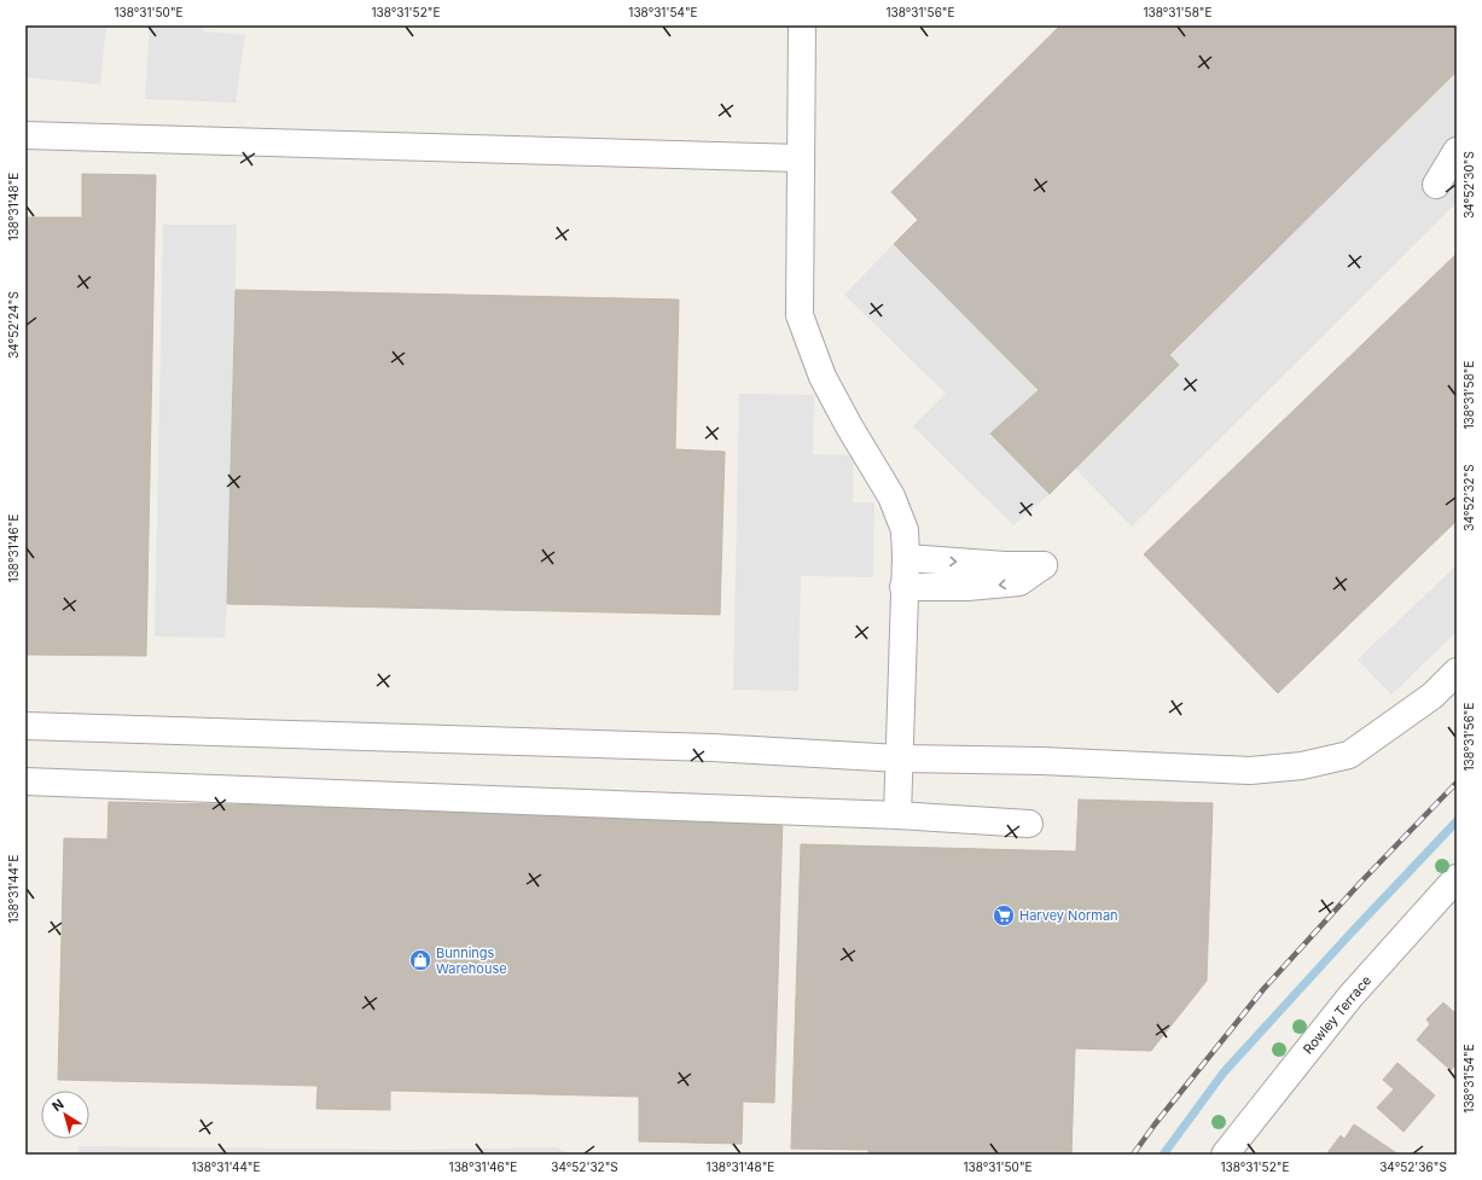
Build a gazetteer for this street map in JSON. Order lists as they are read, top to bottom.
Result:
{
  "streets": {
    "street": ["Rowley Terrace"]
  },
  "places": {
    "supermarket": ["Harvey Norman"],
    "shop": ["Bunnings Warehouse"]
  },
  "north": "top left",
  "coordinates": [
    "138°31'50\"E",
    "138°31'52\"E",
    "138°31'54\"E",
    "138°31'56\"E",
    "138°31'58\"E",
    "34°52'30\"S",
    "138°31'48\"E",
    "34°52'24\"S",
    "34°52'32\"S",
    "138°31'46\"E",
    "138°31'44\"E",
    "34°52'36\"S"
  ]
}
